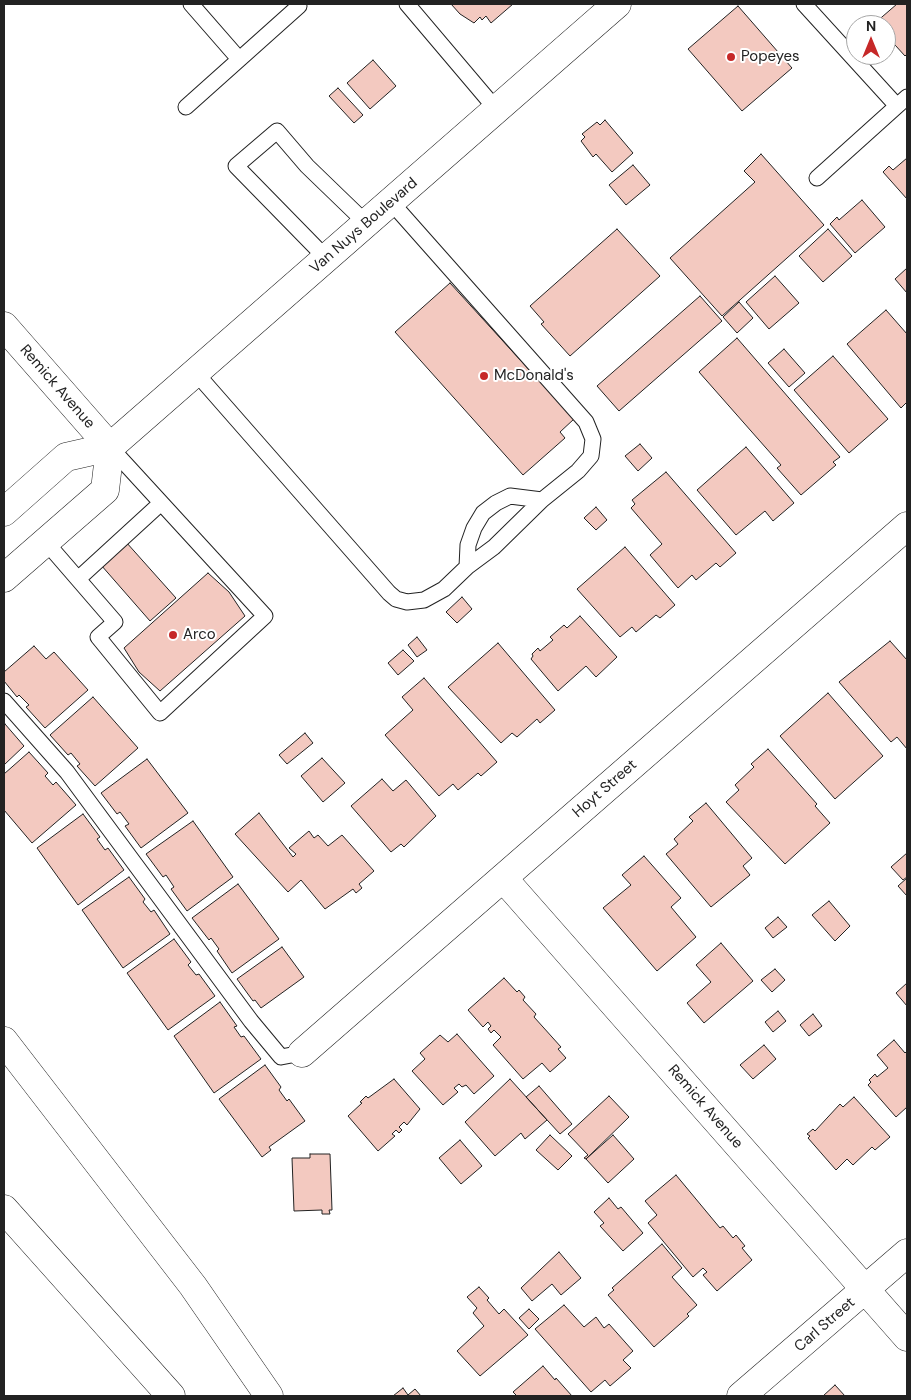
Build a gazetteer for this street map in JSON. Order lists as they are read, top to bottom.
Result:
{
  "streets": {
    "main road": [
      "Van Nuys Boulevard",
      "Remick Avenue",
      "Hoyt Street",
      "Carl Street"
    ]
  },
  "crossings": [
    ["Van Nuys Boulevard", "Remick Avenue"],
    ["Remick Avenue", "Hoyt Street"],
    ["Remick Avenue", "Carl Street"]
  ],
  "places": ["Popeyes", "McDonald's", "Arco"],
  "north": "top"
}
